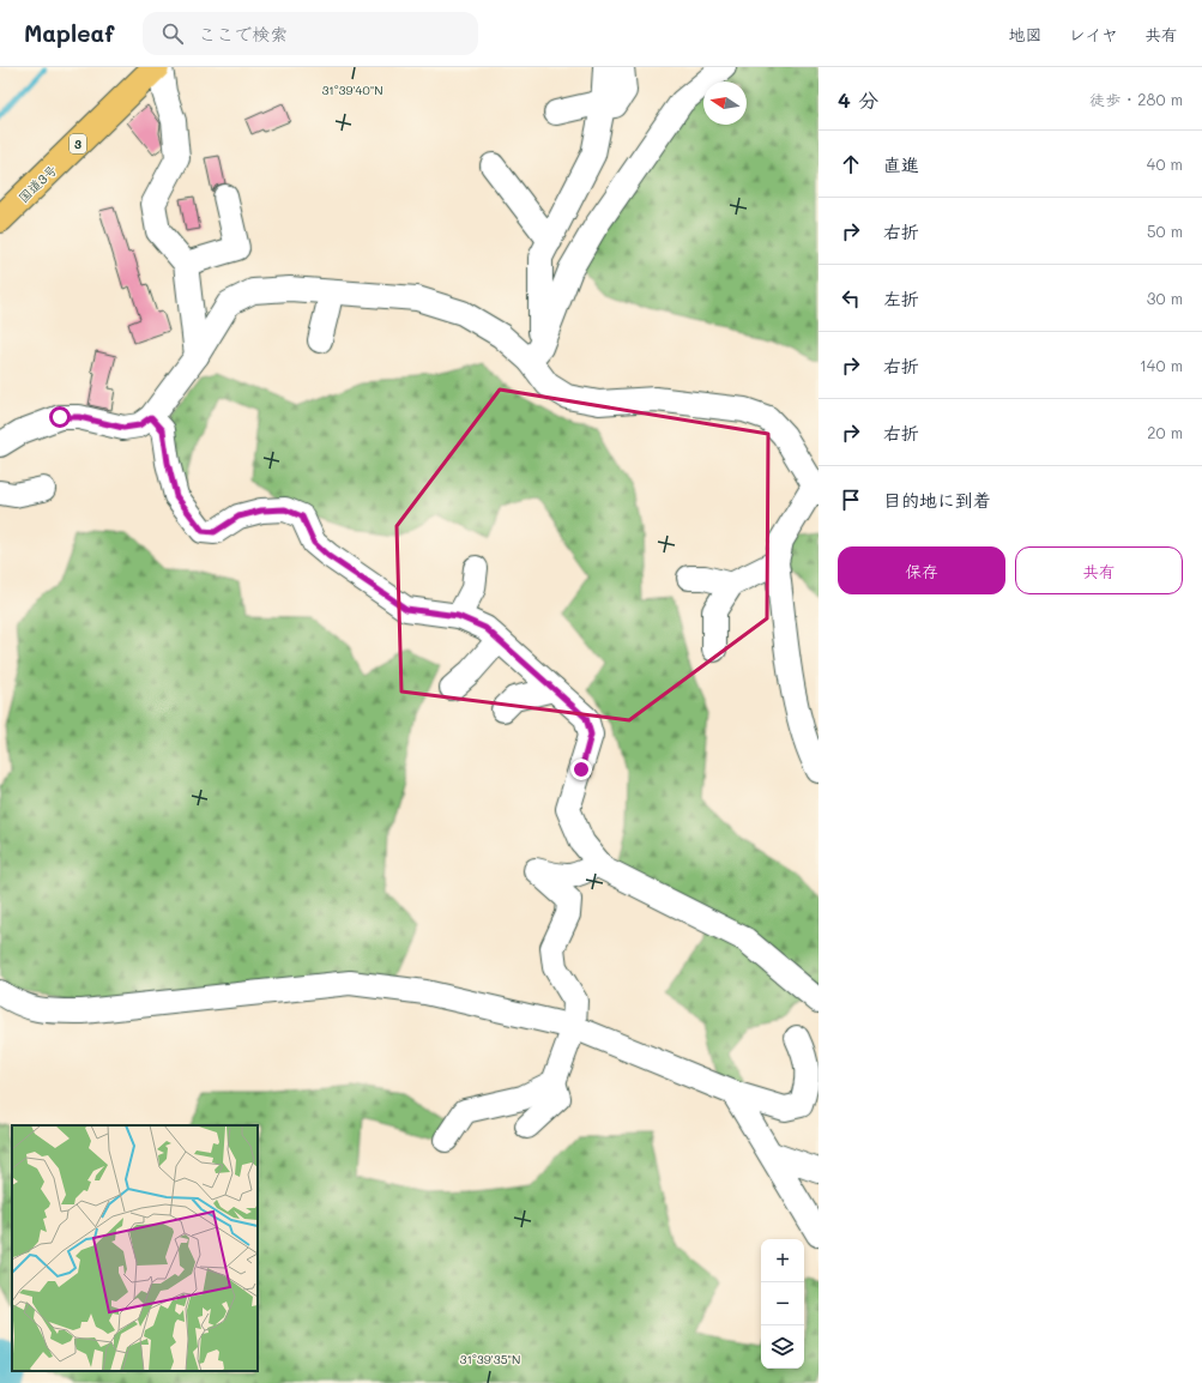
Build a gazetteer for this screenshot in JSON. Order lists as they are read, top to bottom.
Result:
{
  "streets": {
    "highway": ["3", "国道3号"]
  },
  "north": "left",
  "page": {
    "header": "Mapleaf",
    "search": "ここで検索",
    "nav": ["地図", "レイヤ", "共有"],
    "heading": ["4 分", "徒歩 · 280 m"],
    "list": [
      ["直進", "40 m"],
      ["右折", "50 m"],
      ["左折", "30 m"],
      ["右折", "140 m"],
      ["右折", "20 m"],
      "目的地に到着"
    ],
    "buttons": ["保存", "共有"],
    "map_buttons": ["+", "−"]
  },
  "coordinates": ["31°39'40\"N", "31°39'35\"N"]
}
